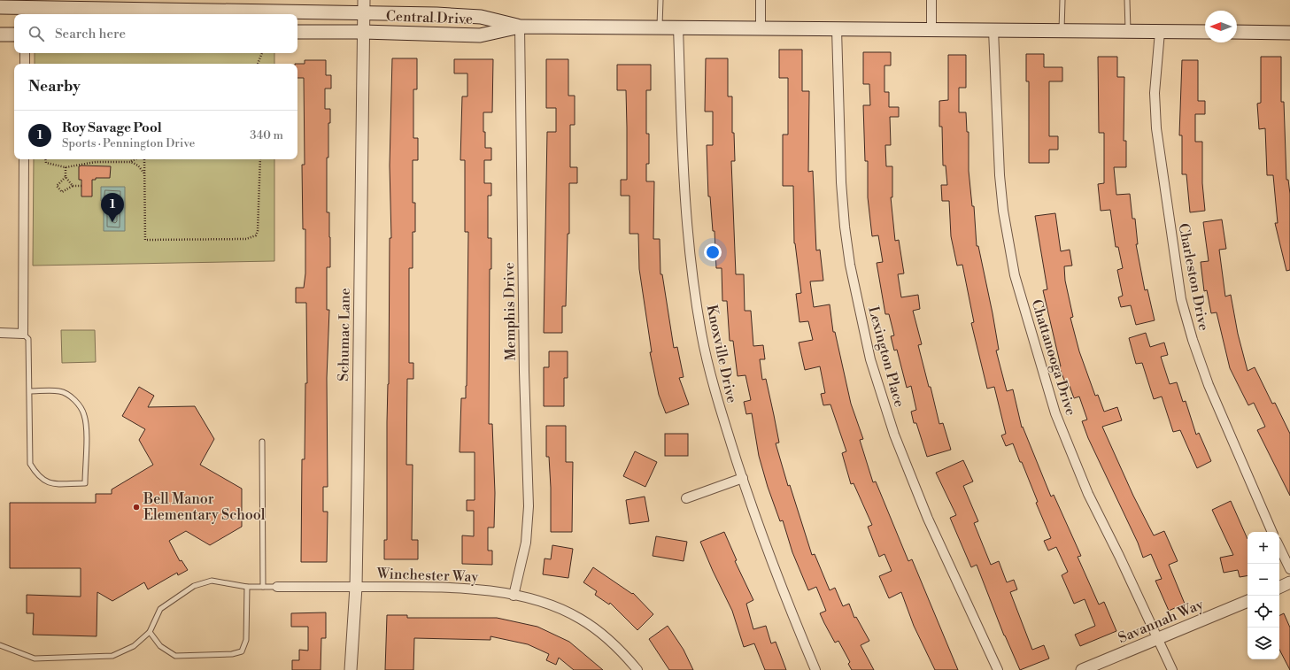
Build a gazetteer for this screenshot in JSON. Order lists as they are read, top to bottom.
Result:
{
  "streets": {
    "main road": ["Central Drive"],
    "street": [
      "Charleston Drive",
      "Memphis Drive",
      "Schumac Lane",
      "Knoxville Drive",
      "Lexington Place",
      "Chattanooga Drive",
      "Winchester Way",
      "Savannah Way"
    ]
  },
  "crossings": [
    ["Central Drive", "Charleston Drive"],
    ["Central Drive", "Memphis Drive"],
    ["Central Drive", "Schumac Lane"],
    ["Central Drive", "Knoxville Drive"],
    ["Central Drive", "Lexington Place"],
    ["Central Drive", "Chattanooga Drive"],
    ["Memphis Drive", "Winchester Way"],
    ["Schumac Lane", "Winchester Way"],
    ["Chattanooga Drive", "Savannah Way"]
  ],
  "places": ["Bell Manor Elementary School"],
  "north": "left",
  "page": {
    "search": "Search here",
    "heading": "Nearby",
    "list": [
      {
        "mark": "1",
        "name": "Roy Savage Pool",
        "note": "Sports · Pennington Drive",
        "value": "340 m"
      }
    ],
    "pins": "1",
    "map_buttons": ["+", "−"]
  }
}
